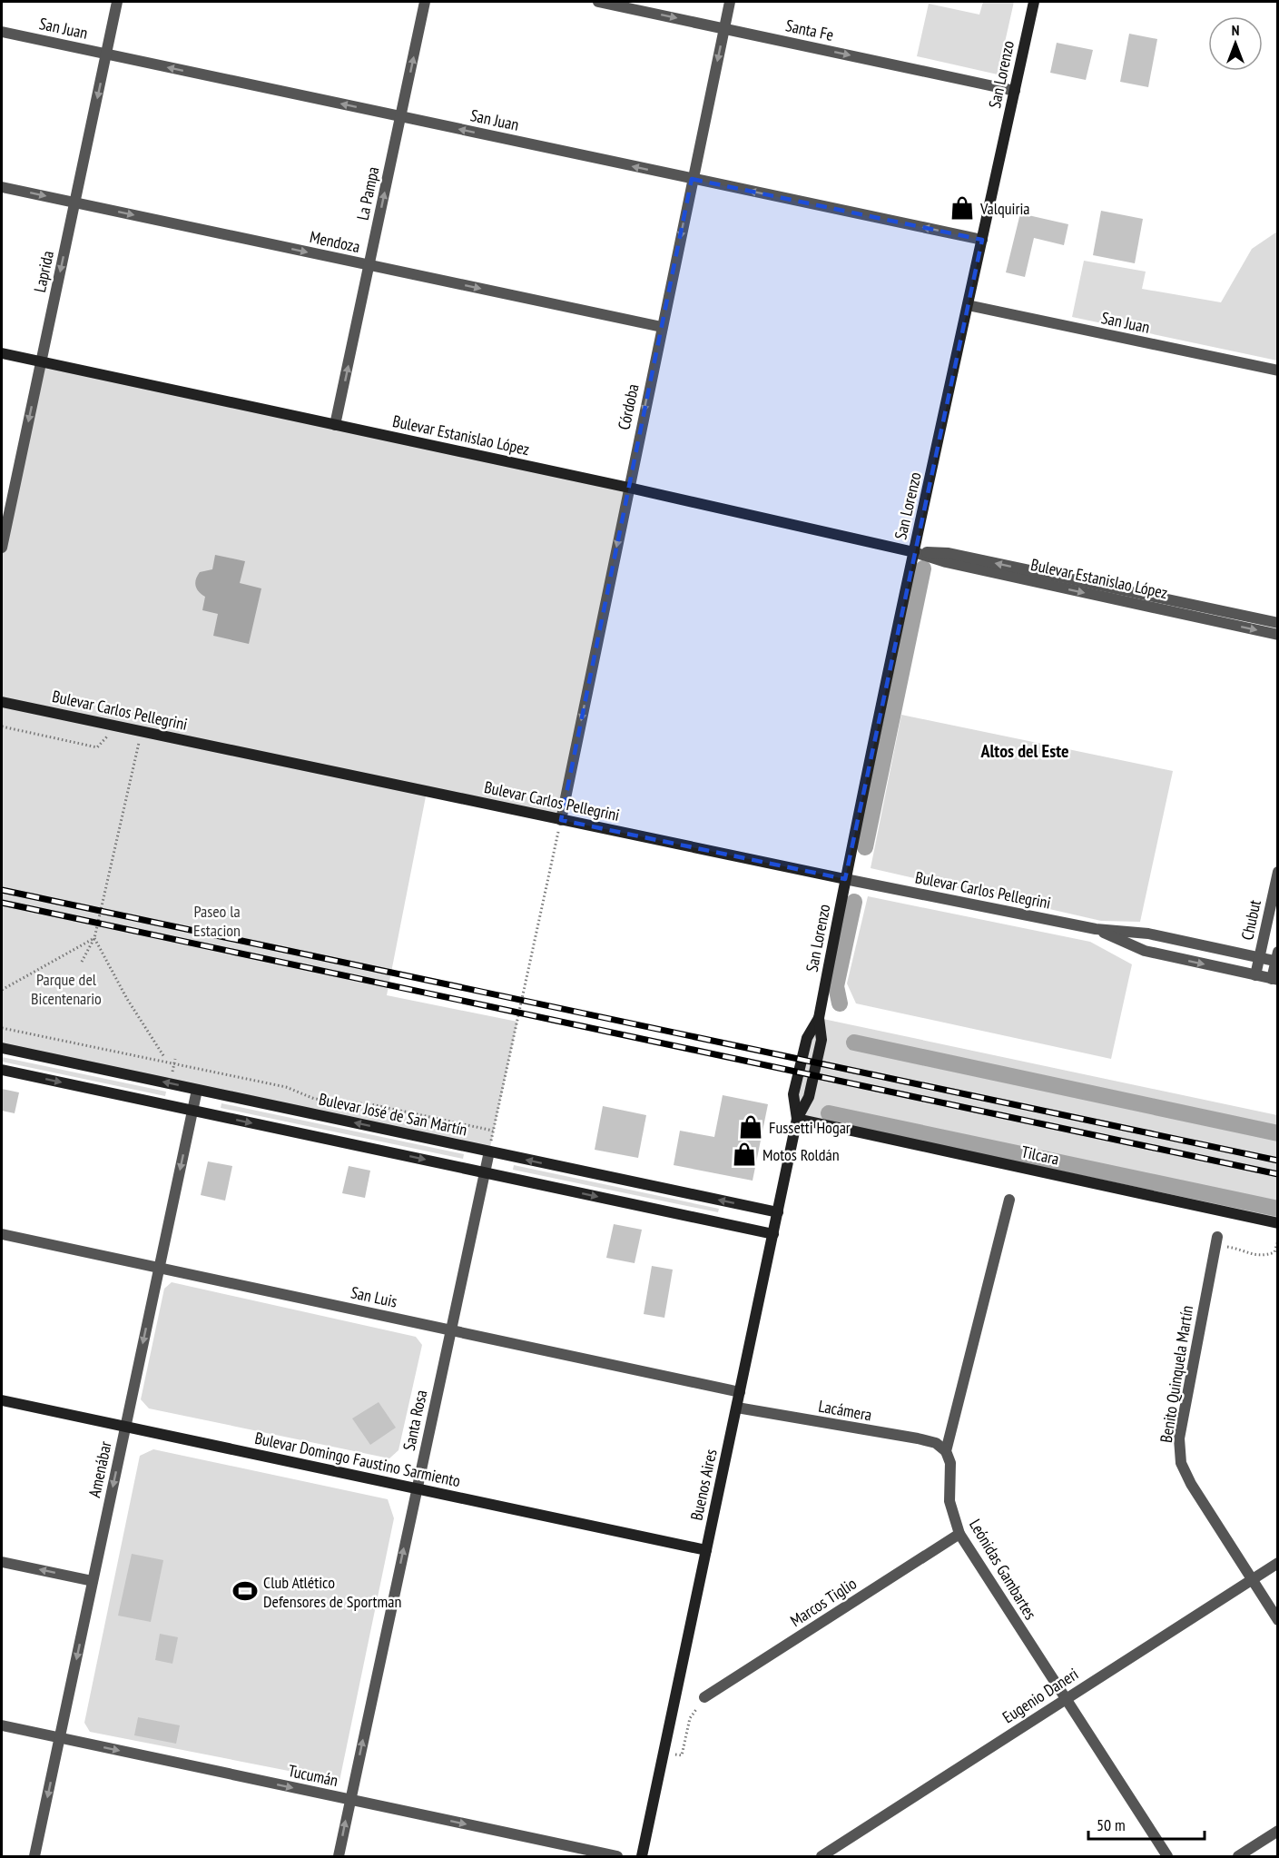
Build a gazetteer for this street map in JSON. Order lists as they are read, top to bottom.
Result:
{
  "streets": {
    "main road": [
      "San Lorenzo",
      "Bulevar Estanislao López",
      "Bulevar Carlos Pellegrini",
      "Bulevar José de San Martín",
      "Tilcara",
      "Bulevar Domingo Faustino Sarmiento",
      "Buenos Aires"
    ],
    "street": [
      "San Juan",
      "Santa Fe",
      "La Pampa",
      "Mendoza",
      "Laprida",
      "Córdoba",
      "Chubut",
      "San Luis",
      "Benito Quinquela Martín",
      "Lacámera",
      "Santa Rosa",
      "Amenábar",
      "Leónidas Gambartes",
      "Marcos Tiglio",
      "Eugenio Daneri",
      "Tucumán"
    ]
  },
  "crossings": [
    ["San Juan", "San Lorenzo"],
    ["San Juan", "La Pampa"],
    ["San Juan", "Laprida"],
    ["San Juan", "Córdoba"],
    ["Santa Fe", "San Lorenzo"],
    ["Santa Fe", "Córdoba"],
    ["San Lorenzo", "Bulevar Estanislao López"],
    ["San Lorenzo", "Bulevar Carlos Pellegrini"],
    ["San Lorenzo", "Buenos Aires"],
    ["La Pampa", "Mendoza"],
    ["La Pampa", "Bulevar Estanislao López"],
    ["Mendoza", "Laprida"],
    ["Mendoza", "Córdoba"],
    ["Laprida", "Bulevar Estanislao López"],
    ["Córdoba", "Bulevar Estanislao López"],
    ["Córdoba", "Bulevar Carlos Pellegrini"],
    ["Bulevar Carlos Pellegrini", "Chubut"],
    ["Bulevar José de San Martín", "Santa Rosa"],
    ["Bulevar José de San Martín", "Amenábar"],
    ["Bulevar José de San Martín", "Buenos Aires"],
    ["Tilcara", "Buenos Aires"],
    ["San Luis", "Santa Rosa"],
    ["San Luis", "Amenábar"],
    ["San Luis", "Buenos Aires"],
    ["Benito Quinquela Martín", "Eugenio Daneri"],
    ["Lacámera", "Buenos Aires"],
    ["Lacámera", "Leónidas Gambartes"],
    ["Santa Rosa", "Bulevar Domingo Faustino Sarmiento"],
    ["Santa Rosa", "Tucumán"],
    ["Bulevar Domingo Faustino Sarmiento", "Amenábar"],
    ["Bulevar Domingo Faustino Sarmiento", "Buenos Aires"],
    ["Amenábar", "Tucumán"],
    ["Leónidas Gambartes", "Marcos Tiglio"],
    ["Leónidas Gambartes", "Eugenio Daneri"]
  ],
  "one_way": [
    "San Juan",
    "Santa Fe",
    "La Pampa",
    "Mendoza",
    "Laprida",
    "Córdoba",
    "Santa Rosa",
    "Amenábar",
    "Tucumán"
  ],
  "districts": ["Altos del Este"],
  "parks": ["Paseo la Estacion", "Parque del Bicentenario"],
  "places": {
    "shop": ["Valquiria", "Fussetti Hogar", "Motos Roldán"],
    "sports": ["Club Atlético Defensores de Sportman"]
  },
  "scale_bar": "50 m",
  "north": "top"
}
